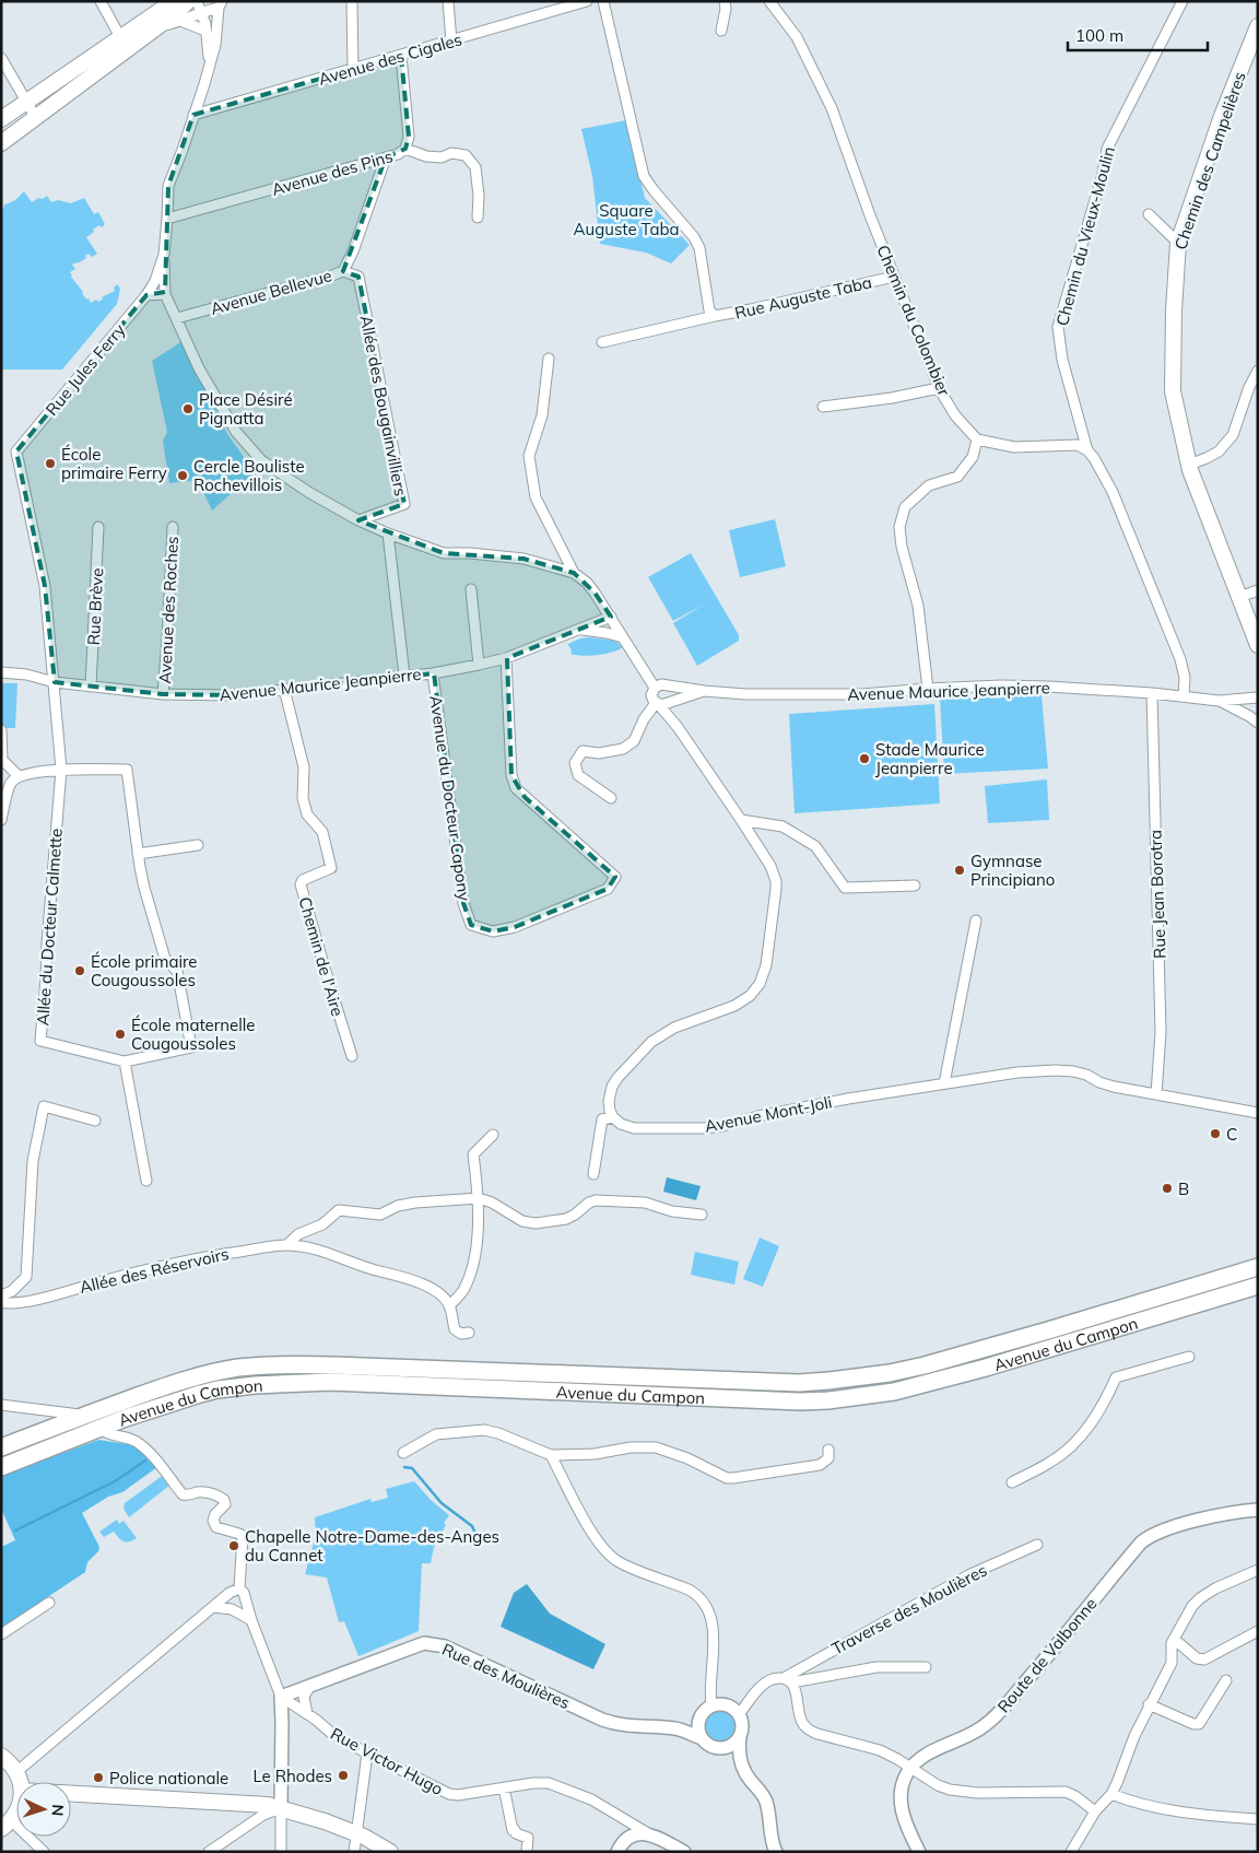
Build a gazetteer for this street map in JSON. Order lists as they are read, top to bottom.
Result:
{
  "streets": {
    "main road": ["Chemin des Campelières", "Avenue du Campon"],
    "street": [
      "Avenue des Cigales",
      "Avenue des Pins",
      "Chemin du Vieux-Moulin",
      "Avenue Bellevue",
      "Rue Auguste Taba",
      "Chemin du Colombier",
      "Rue Jules Ferry",
      "Allée des Bougainvilliers",
      "Rue Brève",
      "Avenue des Roches",
      "Avenue Maurice Jeanpierre",
      "Avenue du Docteur Capony",
      "Rue Jean Borotra",
      "Allée du Docteur Calmette",
      "Chemin de l'Aire",
      "Avenue Mont-Joli",
      "Allée des Réservoirs",
      "Traverse des Moulières",
      "Route de Valbonne",
      "Rue des Moulières",
      "Rue Victor Hugo"
    ]
  },
  "crossings": [
    ["Avenue des Cigales", "Avenue des Pins"],
    ["Avenue des Cigales", "Rue Jules Ferry"],
    ["Avenue des Pins", "Avenue Bellevue"],
    ["Avenue des Pins", "Rue Jules Ferry"],
    ["Avenue Bellevue", "Allée des Bougainvilliers"],
    ["Rue Auguste Taba", "Chemin du Colombier"],
    ["Rue Jules Ferry", "Avenue Maurice Jeanpierre"],
    ["Rue Brève", "Avenue Maurice Jeanpierre"],
    ["Avenue des Roches", "Avenue Maurice Jeanpierre"],
    ["Avenue Maurice Jeanpierre", "Avenue du Docteur Capony"],
    ["Avenue Maurice Jeanpierre", "Rue Jean Borotra"],
    ["Avenue Maurice Jeanpierre", "Chemin de l'Aire"],
    ["Rue Jean Borotra", "Avenue Mont-Joli"],
    ["Rue des Moulières", "Rue Victor Hugo"]
  ],
  "parks": ["Square Auguste Taba"],
  "places": [
    "Place Désiré Pignatta",
    "École primaire Ferry",
    "Cercle Bouliste Rochevillois",
    "Stade Maurice Jeanpierre",
    "Gymnase Principiano",
    "École primaire Cougoussoles",
    "École maternelle Cougoussoles",
    "C",
    "B",
    "Chapelle Notre-Dame-des-Anges du Cannet",
    "Le Rhodes",
    "Police nationale"
  ],
  "scale_bar": "100 m",
  "north": "right"
}
